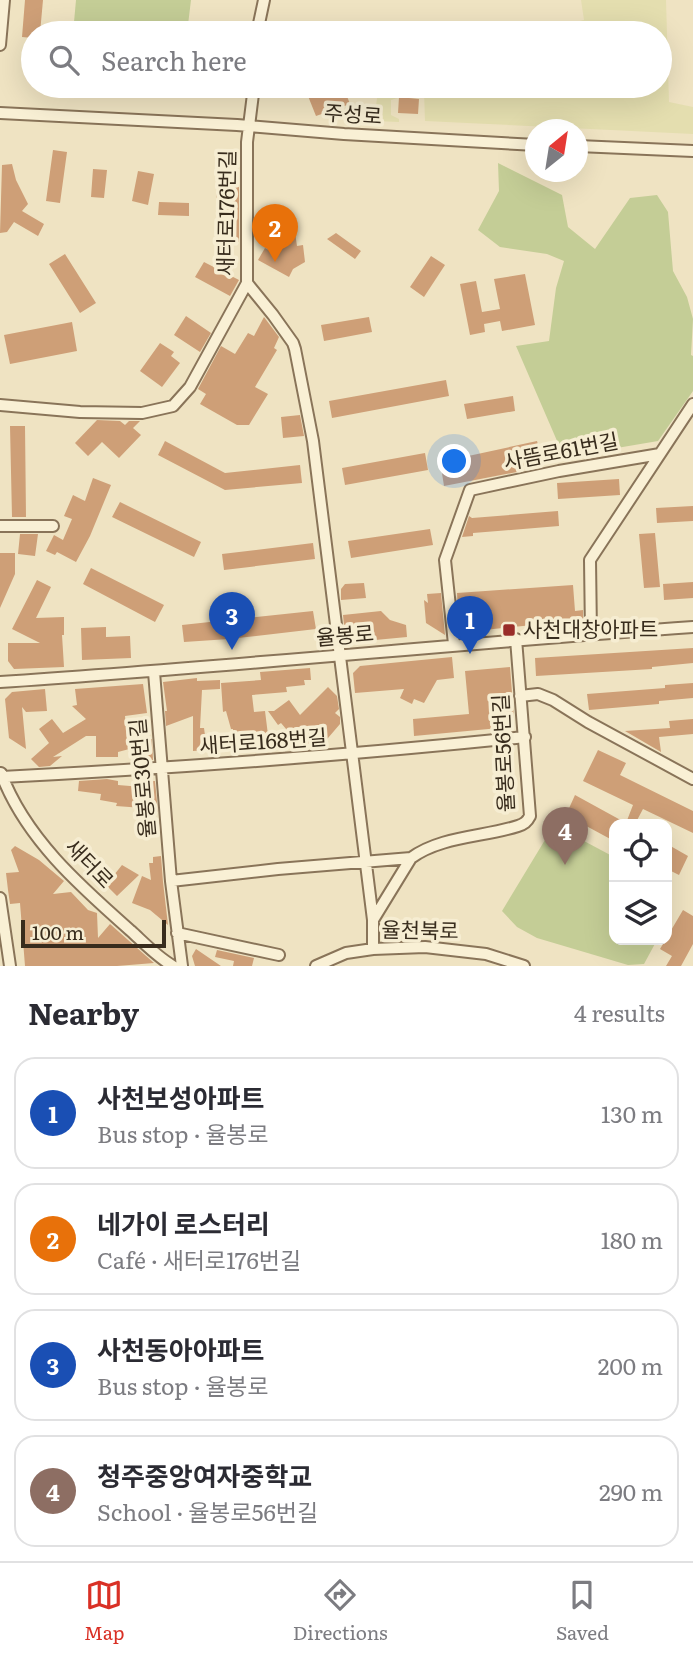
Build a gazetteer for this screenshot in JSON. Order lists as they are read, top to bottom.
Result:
{
  "streets": {
    "street": [
      "주성로",
      "새터로176번길",
      "사뜸로61번길",
      "율봉로",
      "새터로168번길",
      "율봉로56번길",
      "율봉로30번길",
      "새터로",
      "율천북로"
    ]
  },
  "crossings": [
    ["주성로", "새터로176번길"],
    ["사뜸로61번길", "율봉로"],
    ["율봉로", "율봉로56번길"],
    ["율봉로", "율봉로30번길"],
    ["새터로168번길", "율봉로56번길"],
    ["새터로168번길", "율봉로30번길"],
    ["새터로168번길", "새터로"],
    ["율봉로56번길", "율봉로30번길"]
  ],
  "places": {
    "transit": ["사천대창아파트"]
  },
  "scale_bar": "100 m",
  "north": "top right",
  "page": {
    "search": "Search here",
    "pins": [
      "2",
      "3",
      "1",
      "4"
    ],
    "scale": "100 m",
    "heading": ["Nearby", "4 results"],
    "list": [
      {
        "mark": "1",
        "name": "사천보성아파트",
        "note": "Bus stop · 율봉로",
        "value": "130 m"
      },
      {
        "mark": "2",
        "name": "네가이 로스터리",
        "note": "Café · 새터로176번길",
        "value": "180 m"
      },
      {
        "mark": "3",
        "name": "사천동아아파트",
        "note": "Bus stop · 율봉로",
        "value": "200 m"
      },
      {
        "mark": "4",
        "name": "청주중앙여자중학교",
        "note": "School · 율봉로56번길",
        "value": "290 m"
      }
    ],
    "nav": ["Map", "Directions", "Saved"]
  }
}
